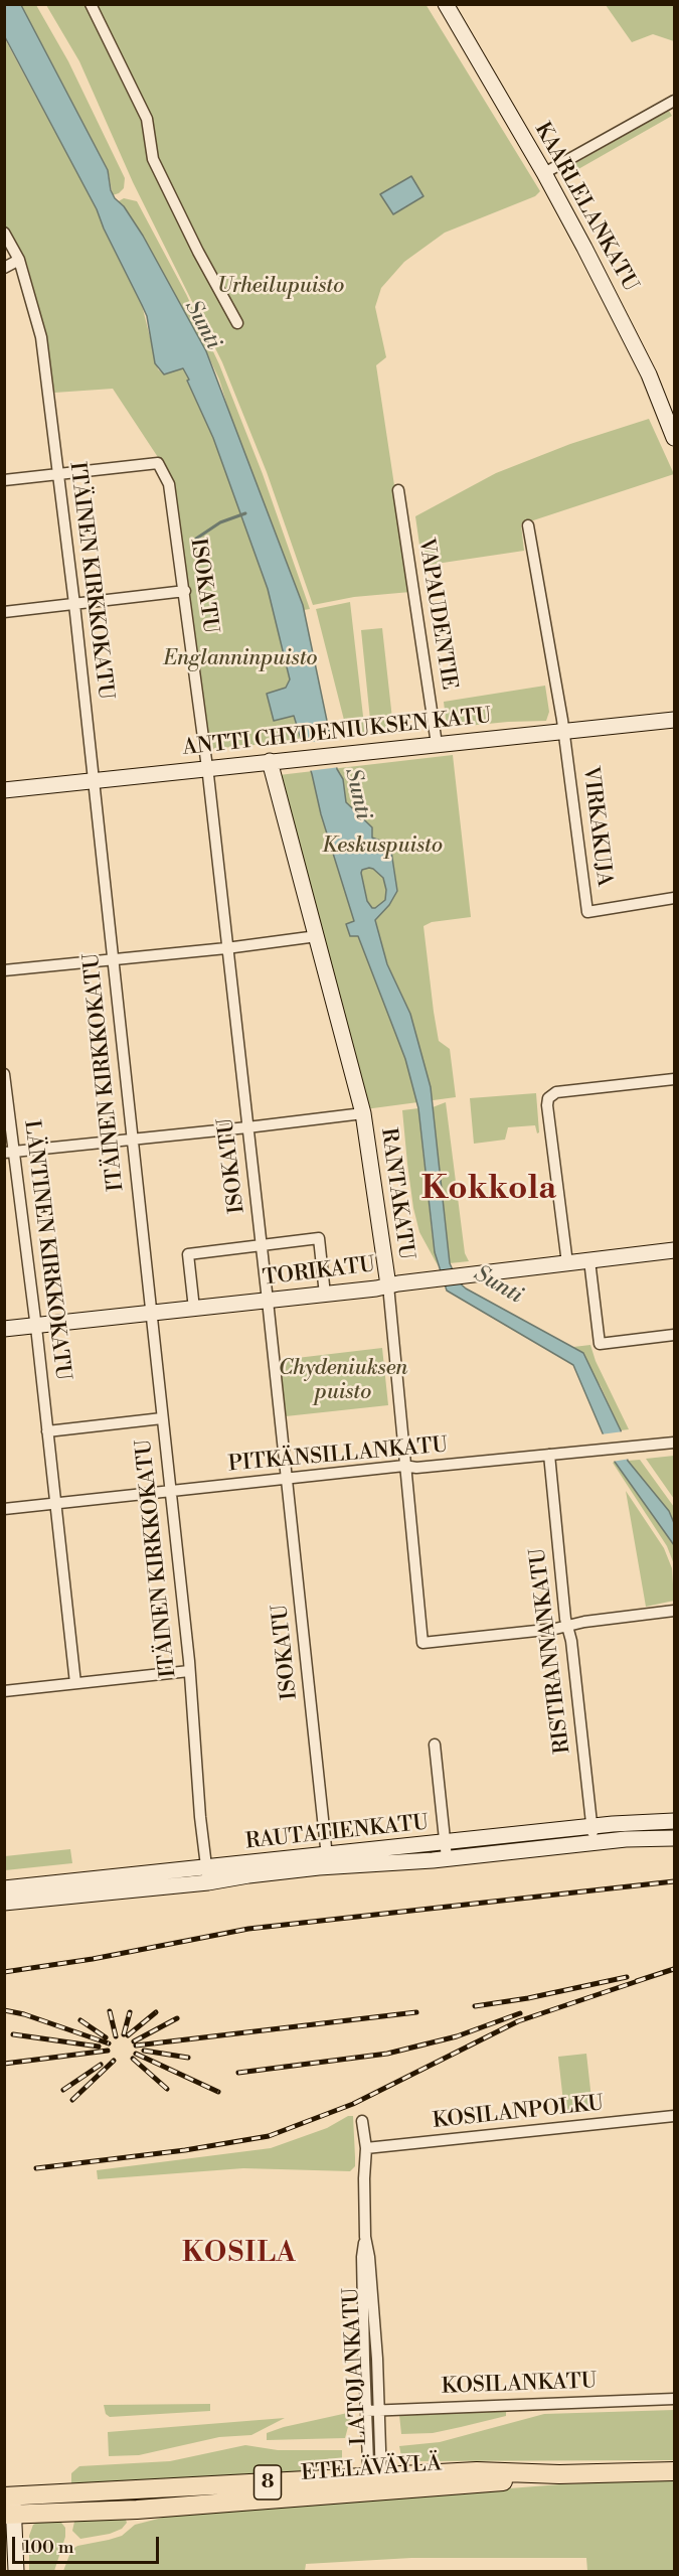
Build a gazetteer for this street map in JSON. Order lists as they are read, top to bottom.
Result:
{
  "streets": {
    "highway": ["ETELÄVÄYLÄ", "8"],
    "main road": [
      "KAARLELANKATU",
      "ANTTI CHYDENIUKSEN KATU",
      "RANTAKATU",
      "TORIKATU",
      "RAUTATIENKATU"
    ],
    "street": [
      "ITÄINEN KIRKKOKATU",
      "ISOKATU",
      "VAPAUDENTIE",
      "VIRKAKUJA",
      "LÄNTINEN KIRKKOKATU",
      "PITKÄNSILLANKATU",
      "RISTIRANNANKATU",
      "KOSILANPOLKU",
      "LATOJANKATU",
      "KOSILANKATU"
    ]
  },
  "crossings": [
    ["ITÄINEN KIRKKOKATU", "ISOKATU"],
    ["ITÄINEN KIRKKOKATU", "ANTTI CHYDENIUKSEN KATU"],
    ["ITÄINEN KIRKKOKATU", "TORIKATU"],
    ["ITÄINEN KIRKKOKATU", "PITKÄNSILLANKATU"],
    ["ITÄINEN KIRKKOKATU", "RAUTATIENKATU"],
    ["ISOKATU", "ANTTI CHYDENIUKSEN KATU"],
    ["ISOKATU", "TORIKATU"],
    ["ISOKATU", "PITKÄNSILLANKATU"],
    ["ISOKATU", "RAUTATIENKATU"],
    ["VAPAUDENTIE", "ANTTI CHYDENIUKSEN KATU"],
    ["ANTTI CHYDENIUKSEN KATU", "VIRKAKUJA"],
    ["ANTTI CHYDENIUKSEN KATU", "RANTAKATU"],
    ["RANTAKATU", "TORIKATU"],
    ["RANTAKATU", "PITKÄNSILLANKATU"],
    ["RANTAKATU", "RISTIRANNANKATU"],
    ["LÄNTINEN KIRKKOKATU", "TORIKATU"],
    ["LÄNTINEN KIRKKOKATU", "PITKÄNSILLANKATU"],
    ["PITKÄNSILLANKATU", "RISTIRANNANKATU"],
    ["RISTIRANNANKATU", "RAUTATIENKATU"],
    ["KOSILANPOLKU", "LATOJANKATU"],
    ["LATOJANKATU", "KOSILANKATU"],
    ["LATOJANKATU", "ETELÄVÄYLÄ"]
  ],
  "districts": ["Kokkola", "KOSILA"],
  "water": ["Sunti"],
  "parks": [
    "Urheilupuisto",
    "Englanninpuisto",
    "Keskuspuisto",
    "Chydeniuksen puisto"
  ],
  "scale_bar": "100 m"
}
